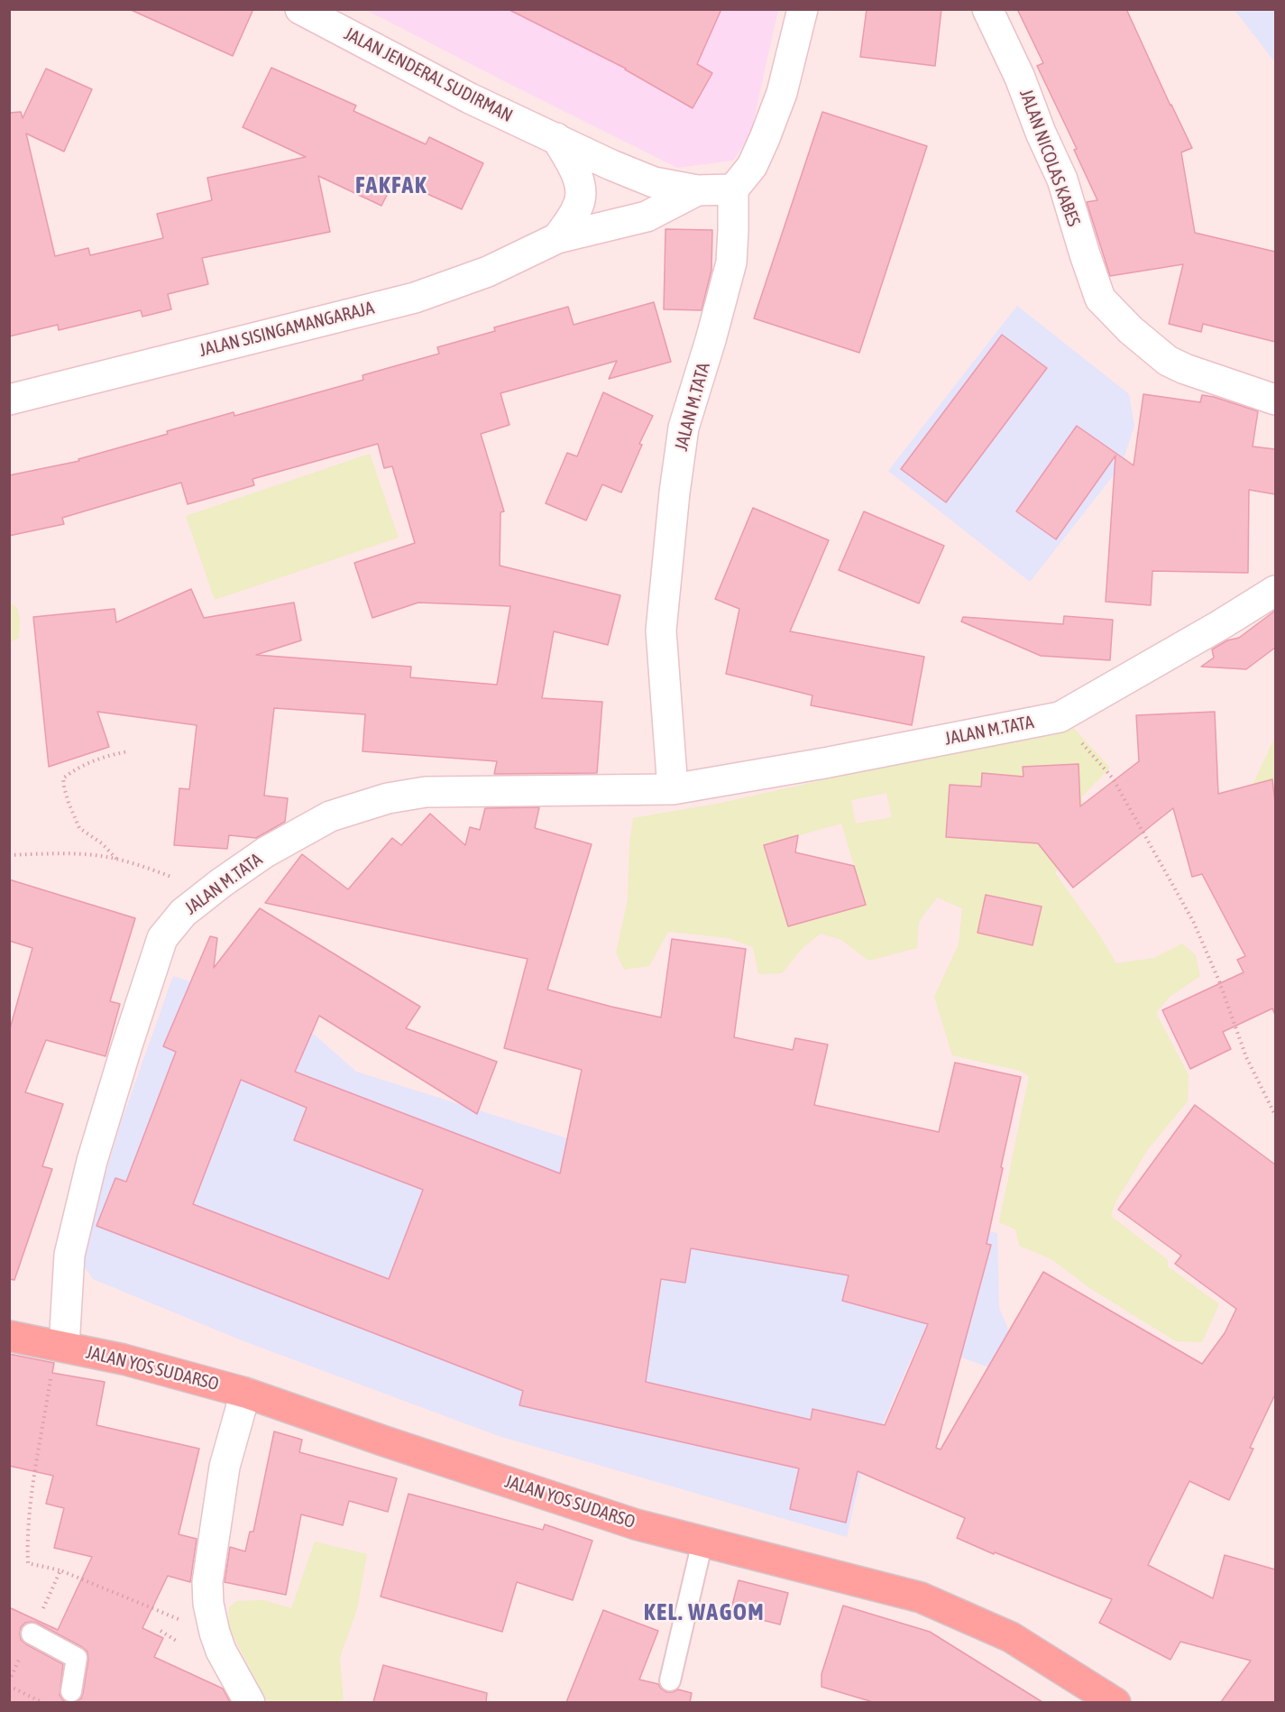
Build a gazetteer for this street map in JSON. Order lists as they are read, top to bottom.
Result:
{
  "streets": {
    "main road": ["JALAN YOS SUDARSO"],
    "street": [
      "JALAN JENDERAL SUDIRMAN",
      "JALAN NICOLAS KABES",
      "JALAN SISINGAMANGARAJA",
      "JALAN M.TATA"
    ]
  },
  "crossings": [
    ["JALAN M.TATA", "JALAN YOS SUDARSO"]
  ],
  "districts": ["FAKFAK", "KEL. WAGOM"]
}
